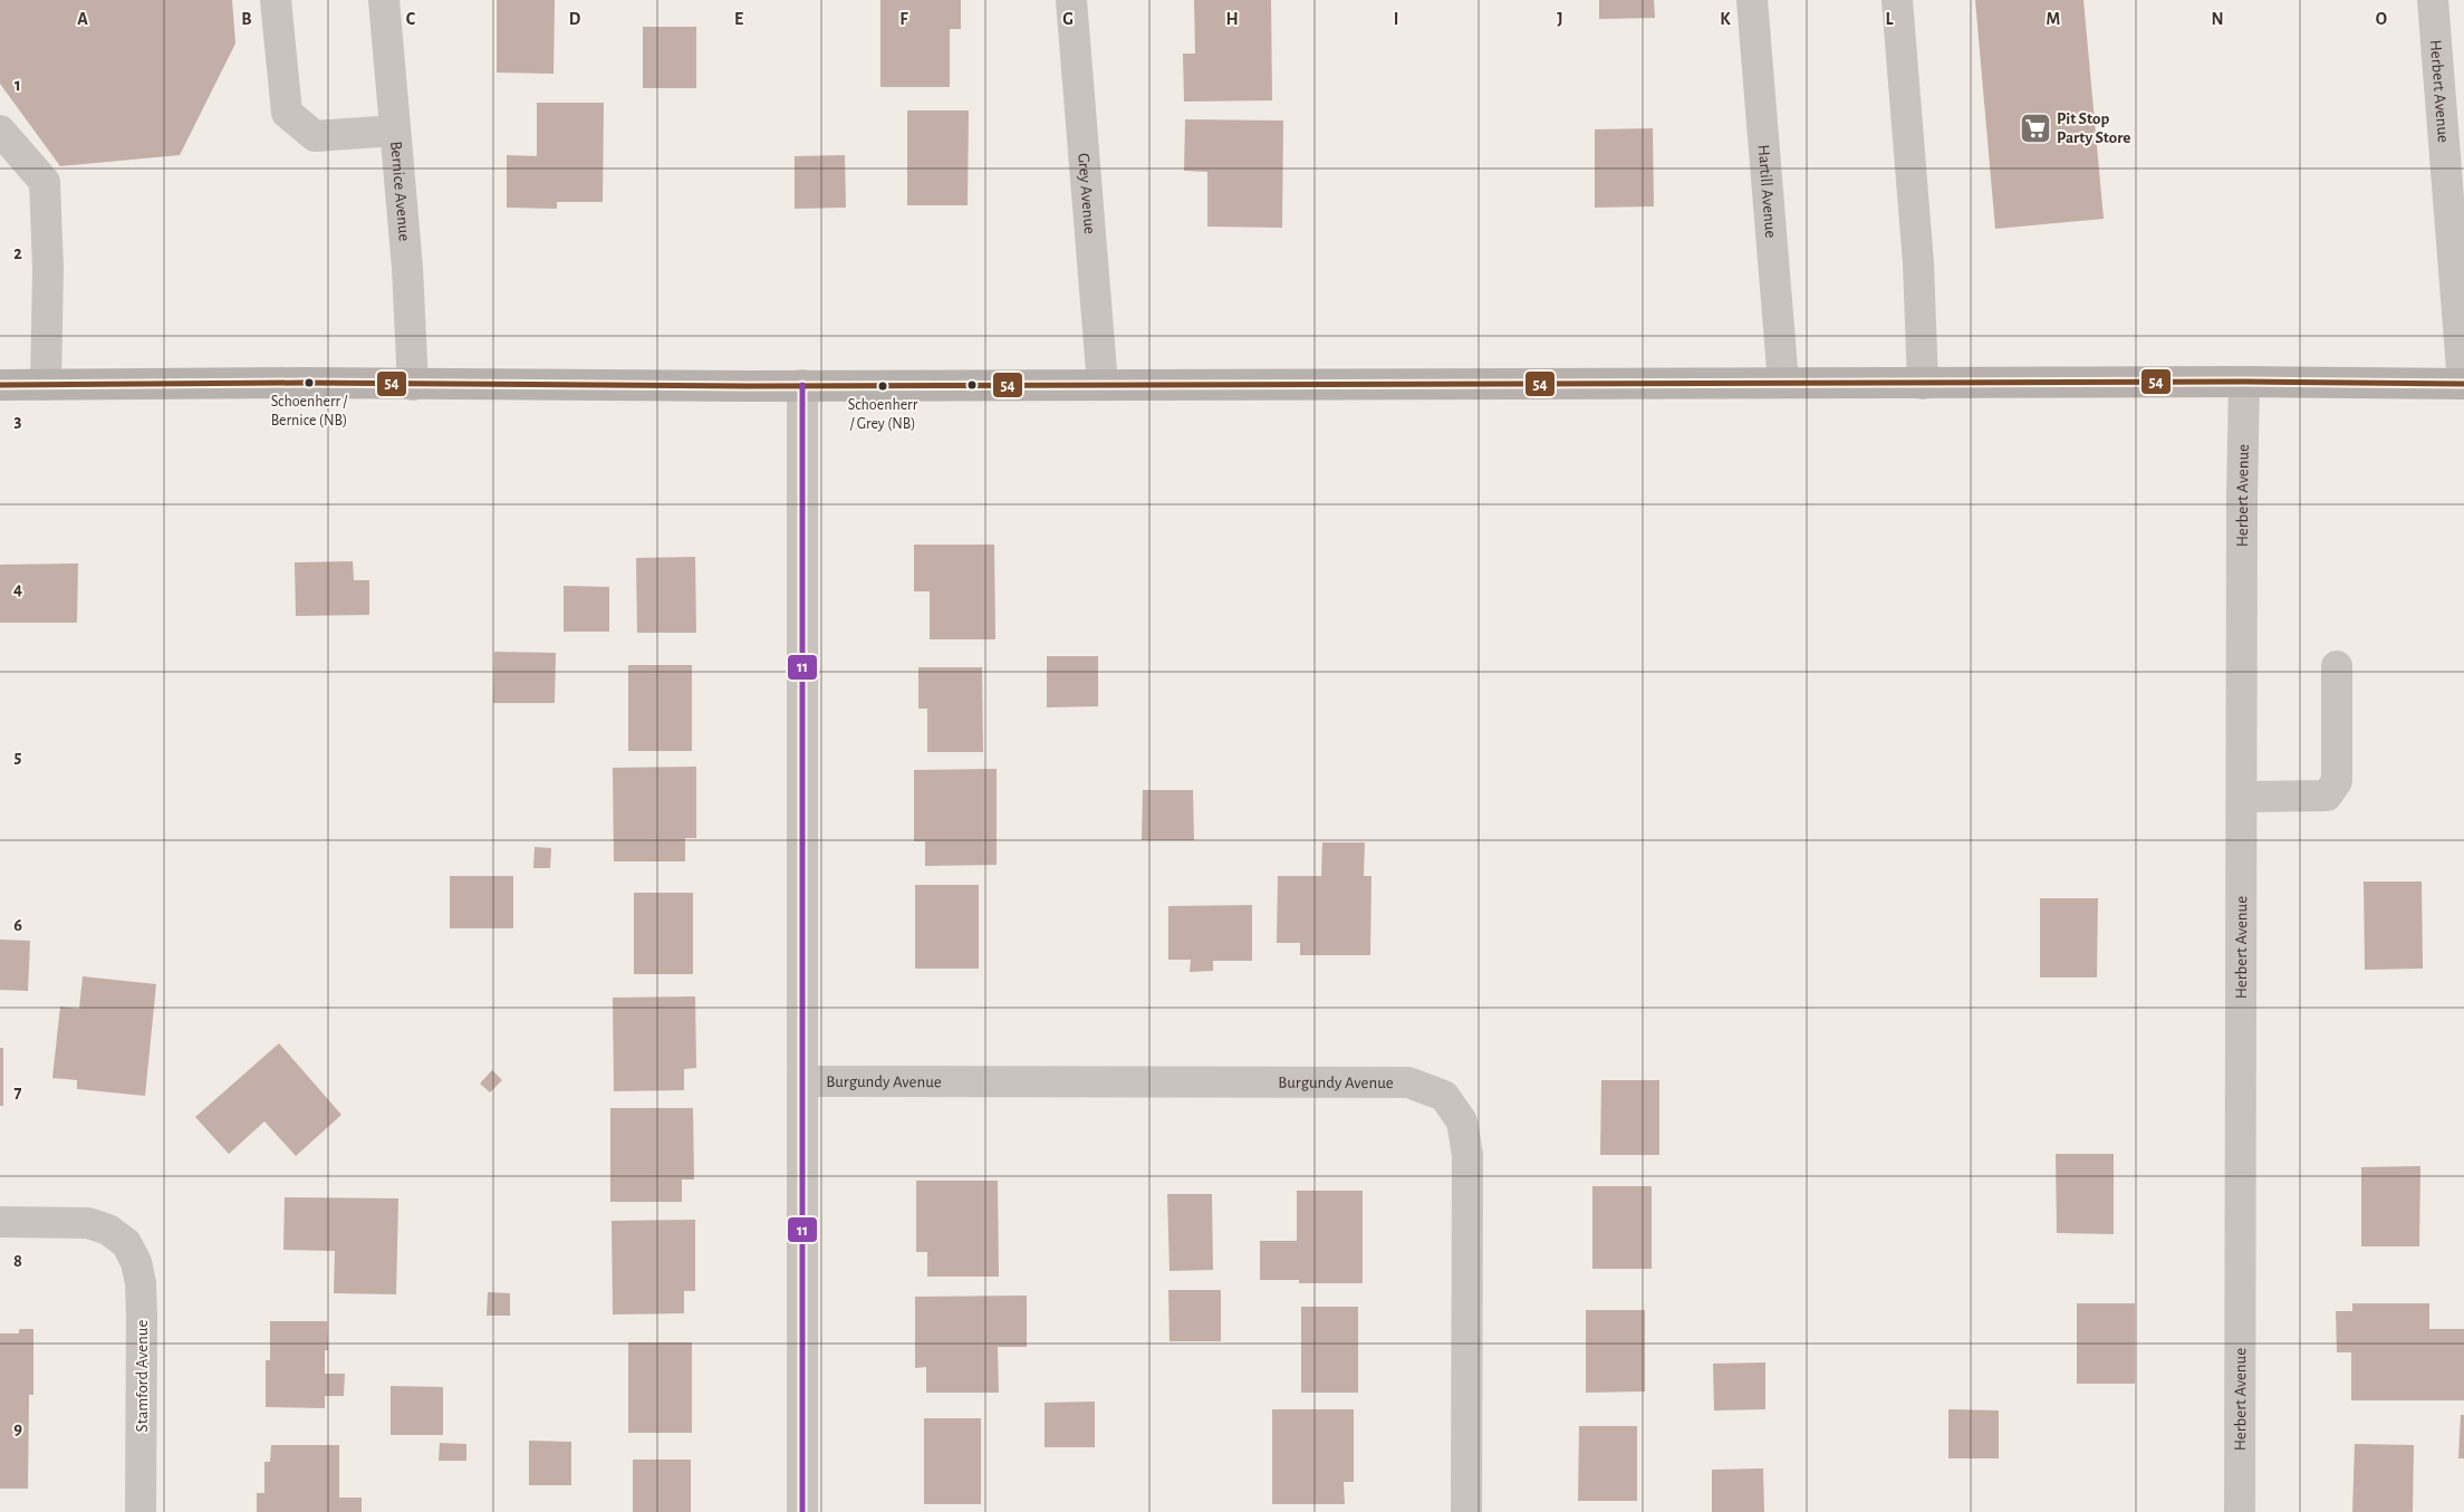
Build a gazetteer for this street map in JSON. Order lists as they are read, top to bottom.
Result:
{
  "streets": {
    "street": [
      "Herbert Avenue",
      "Bernice Avenue",
      "Hartill Avenue",
      "Grey Avenue",
      "Burgundy Avenue",
      "Stamford Avenue"
    ]
  },
  "places": {
    "supermarket": ["Pit Stop Party Store"],
    "other": ["Schoenherr / Bernice (NB)", "Schoenherr / Grey (NB)"]
  },
  "lines": ["transit line 54", "transit line 11"],
  "grid": {
    "columns": [
      "A",
      "B",
      "C",
      "D",
      "E",
      "F",
      "G",
      "H",
      "I",
      "J",
      "K",
      "L",
      "M",
      "N",
      "O"
    ],
    "rows": [
      "1",
      "2",
      "3",
      "4",
      "5",
      "6",
      "7",
      "8",
      "9"
    ]
  }
}
